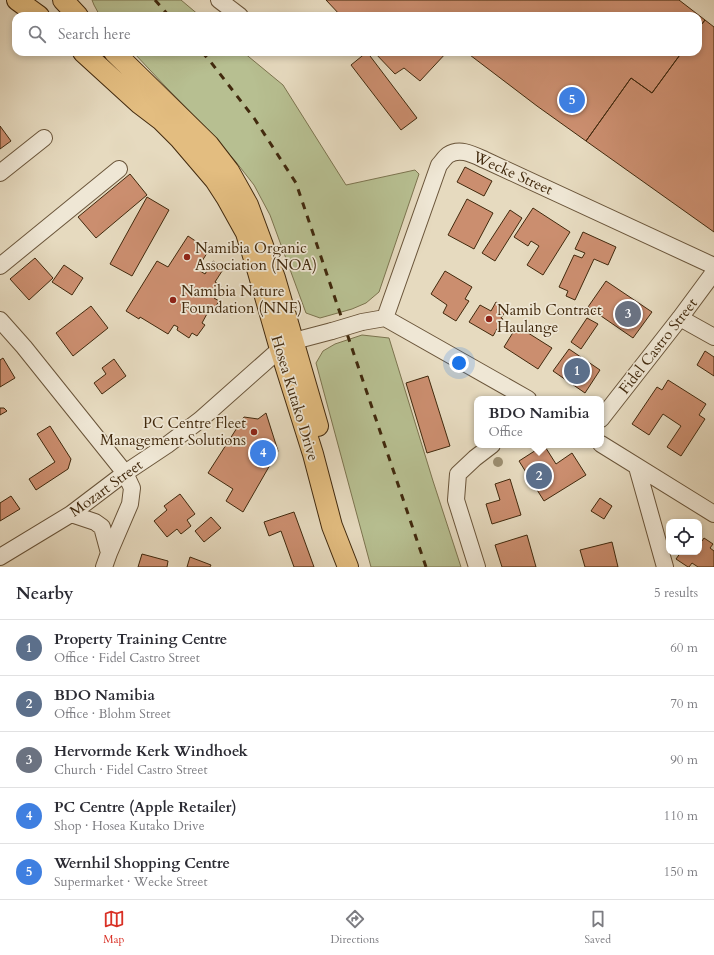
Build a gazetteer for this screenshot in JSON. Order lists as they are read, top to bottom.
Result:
{
  "streets": {
    "main road": ["Hosea Kutako Drive"],
    "street": ["Wecke Street", "Fidel Castro Street", "Mozart Street"]
  },
  "crossings": [
    ["Hosea Kutako Drive", "Mozart Street"]
  ],
  "places": [
    "Namibia Organic Association (NOA)",
    "Namibia Nature Foundation (NNF)",
    "Namib Contract Haulange",
    "PC Centre Fleet Management Solutions"
  ],
  "page": {
    "search": "Search here",
    "pins": [
      "5",
      "3",
      "1",
      "4",
      "2"
    ],
    "popup": ["BDO Namibia", "Office"],
    "heading": ["Nearby", "5 results"],
    "list": [
      {
        "mark": "1",
        "name": "Property Training Centre",
        "note": "Office · Fidel Castro Street",
        "value": "60 m"
      },
      {
        "mark": "2",
        "name": "BDO Namibia",
        "note": "Office · Blohm Street",
        "value": "70 m"
      },
      {
        "mark": "3",
        "name": "Hervormde Kerk Windhoek",
        "note": "Church · Fidel Castro Street",
        "value": "90 m"
      },
      {
        "mark": "4",
        "name": "PC Centre (Apple Retailer)",
        "note": "Shop · Hosea Kutako Drive",
        "value": "110 m"
      },
      {
        "mark": "5",
        "name": "Wernhil Shopping Centre",
        "note": "Supermarket · Wecke Street",
        "value": "150 m"
      }
    ],
    "nav": ["Map", "Directions", "Saved"]
  }
}
